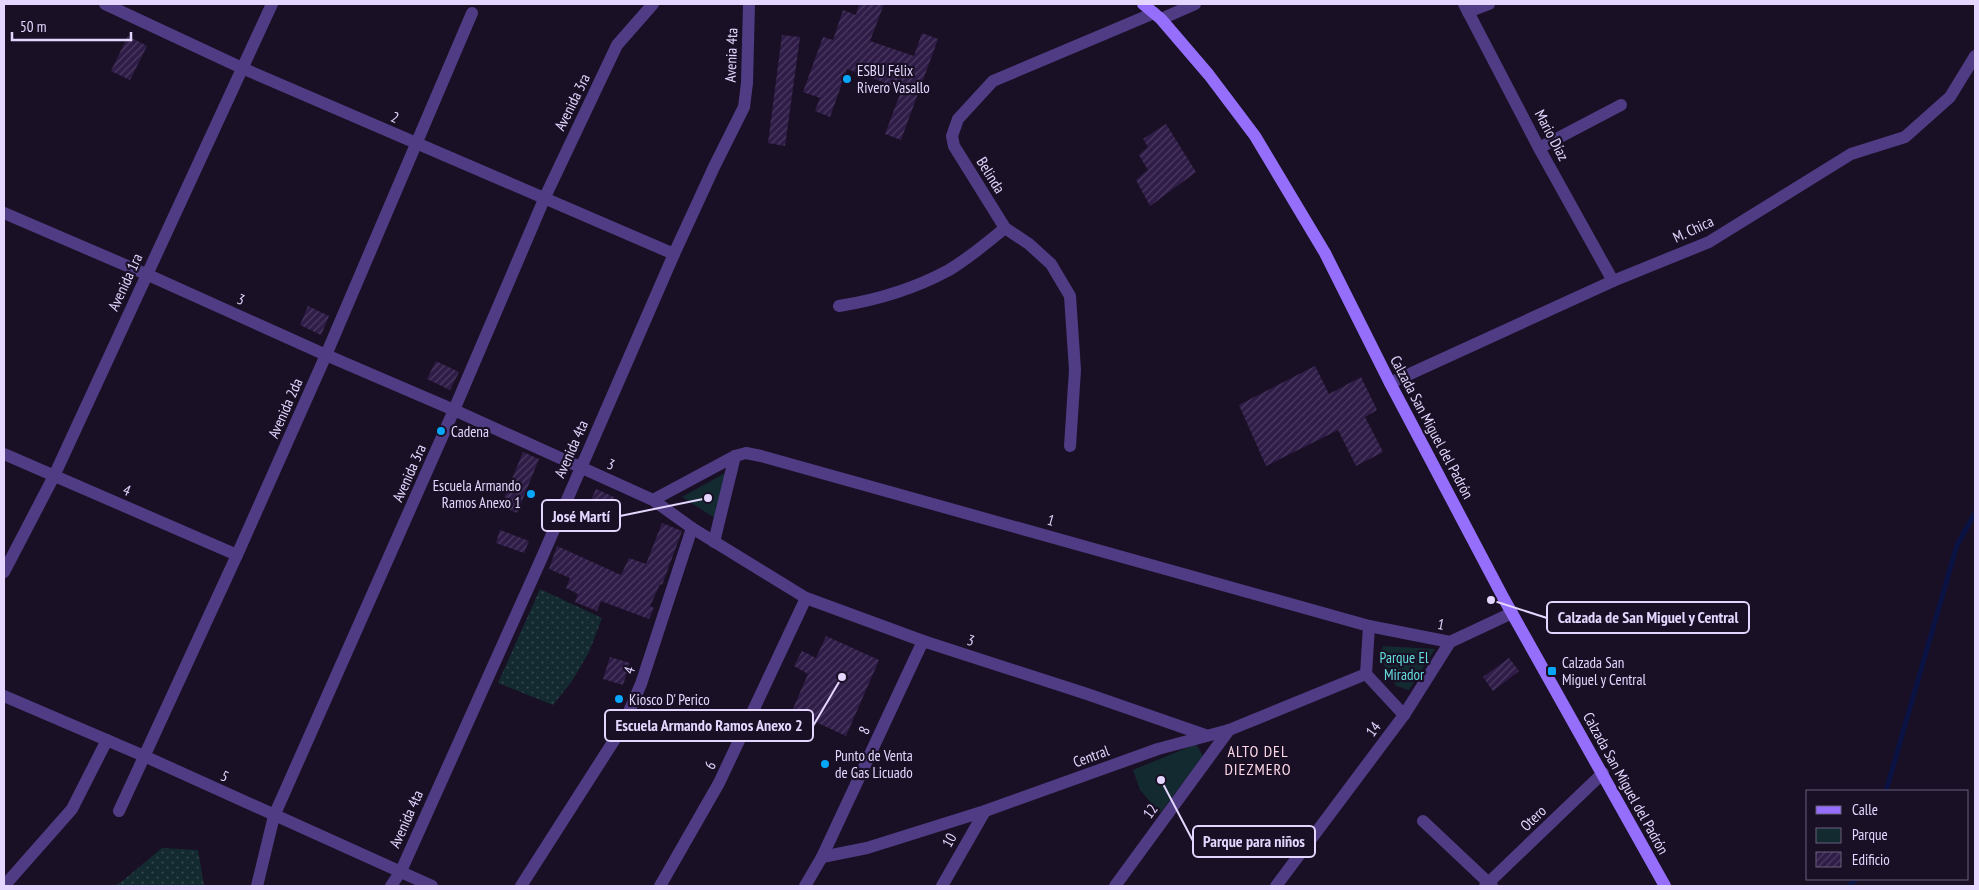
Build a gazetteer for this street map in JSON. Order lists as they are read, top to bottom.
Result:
{
  "streets": {
    "main road": ["Calzada San Miguel del Padrón"],
    "street": [
      "Avenia 4ta",
      "Avenida 3ra",
      "2",
      "Mario Díaz",
      "Belinda",
      "M. Chica",
      "Avenida 1ra",
      "3",
      "Avenida 2da",
      "Avenida 4ta",
      "4",
      "1",
      "14",
      "8",
      "Central",
      "6",
      "5",
      "12",
      "Otero",
      "10"
    ]
  },
  "crossings": [
    ["Avenia 4ta", "Avenida 4ta"],
    ["Avenida 3ra", "2"],
    ["Avenida 3ra", "3"],
    ["Avenida 3ra", "5"],
    ["2", "Avenida 1ra"],
    ["2", "Avenida 2da"],
    ["2", "Avenida 4ta"],
    ["Mario Díaz", "M. Chica"],
    ["Belinda", "Calzada San Miguel del Padrón"],
    ["M. Chica", "Calzada San Miguel del Padrón"],
    ["Avenida 1ra", "3"],
    ["Avenida 1ra", "4"],
    ["3", "Avenida 2da"],
    ["3", "Avenida 4ta"],
    ["3", "4"],
    ["3", "1"],
    ["3", "8"],
    ["3", "Central"],
    ["3", "6"],
    ["Avenida 2da", "4"],
    ["Avenida 2da", "5"],
    ["Calzada San Miguel del Padrón", "Otero"],
    ["Avenida 4ta", "5"],
    ["1", "14"],
    ["8", "Central"],
    ["Central", "12"],
    ["Central", "10"]
  ],
  "districts": ["ALTO DEL DIEZMERO"],
  "parks": ["Parque El Mirador"],
  "places": {
    "other": [
      "ESBU Félix Rivero Vasallo",
      "Cadena",
      "Escuela Armando Ramos Anexo 1",
      "José Martí",
      "Calzada de San Miguel y Central",
      "Escuela Armando Ramos Anexo 2",
      "Kiosco D' Perico",
      "Punto de Venta de Gas Licuado",
      "Parque para niños"
    ],
    "transit": ["Calzada San Miguel y Central"]
  },
  "legend": ["Calle", "Parque", "Edificio"],
  "scale_bar": "50 m"
}
